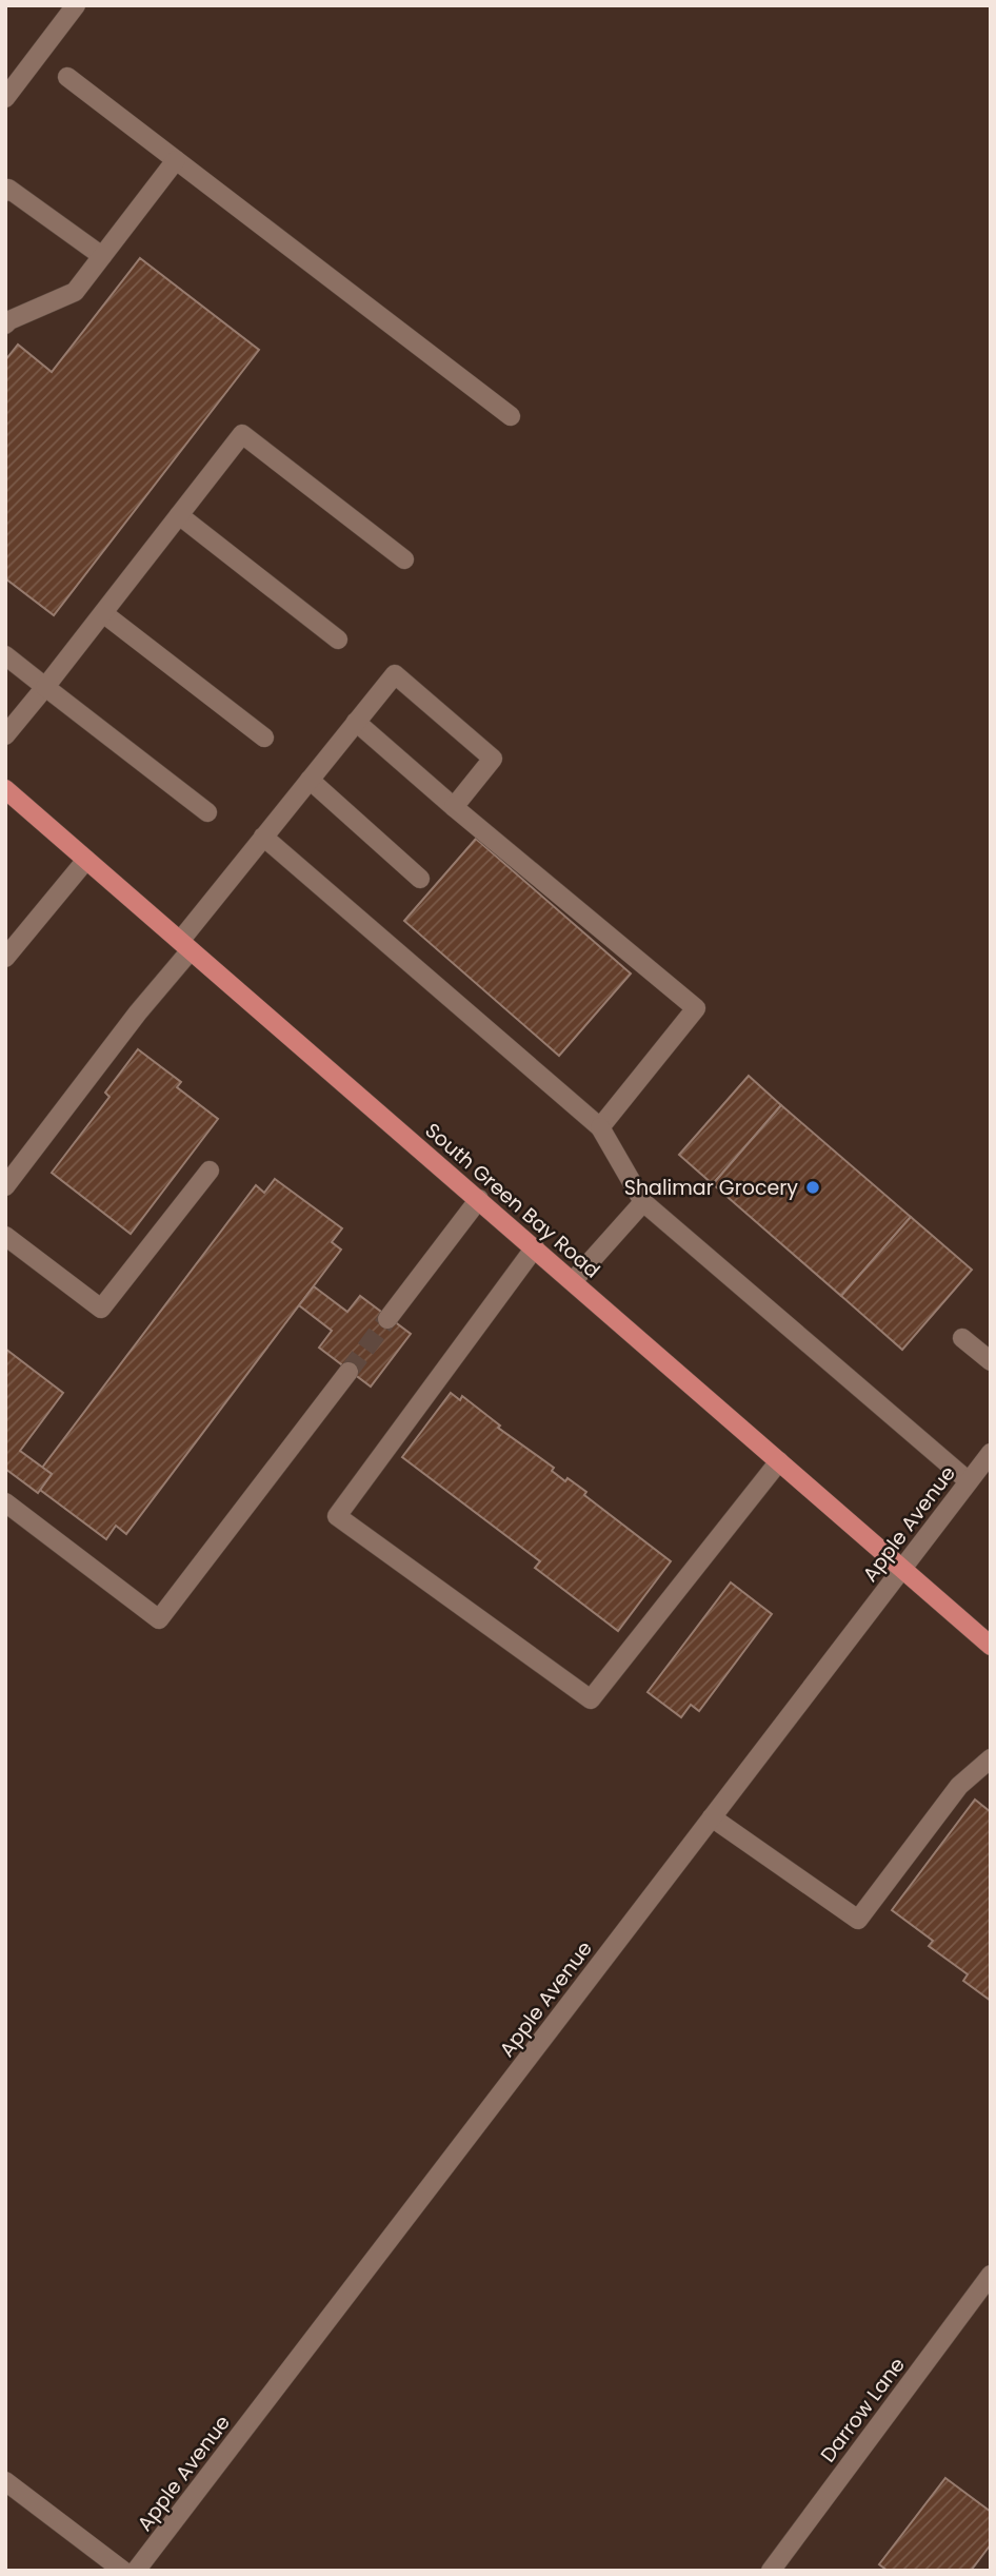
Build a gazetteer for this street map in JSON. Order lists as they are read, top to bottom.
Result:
{
  "streets": {
    "main road": ["South Green Bay Road"],
    "street": ["Apple Avenue", "Darrow Lane"]
  },
  "crossings": [
    ["South Green Bay Road", "Apple Avenue"]
  ],
  "places": ["Shalimar Grocery"]
}
